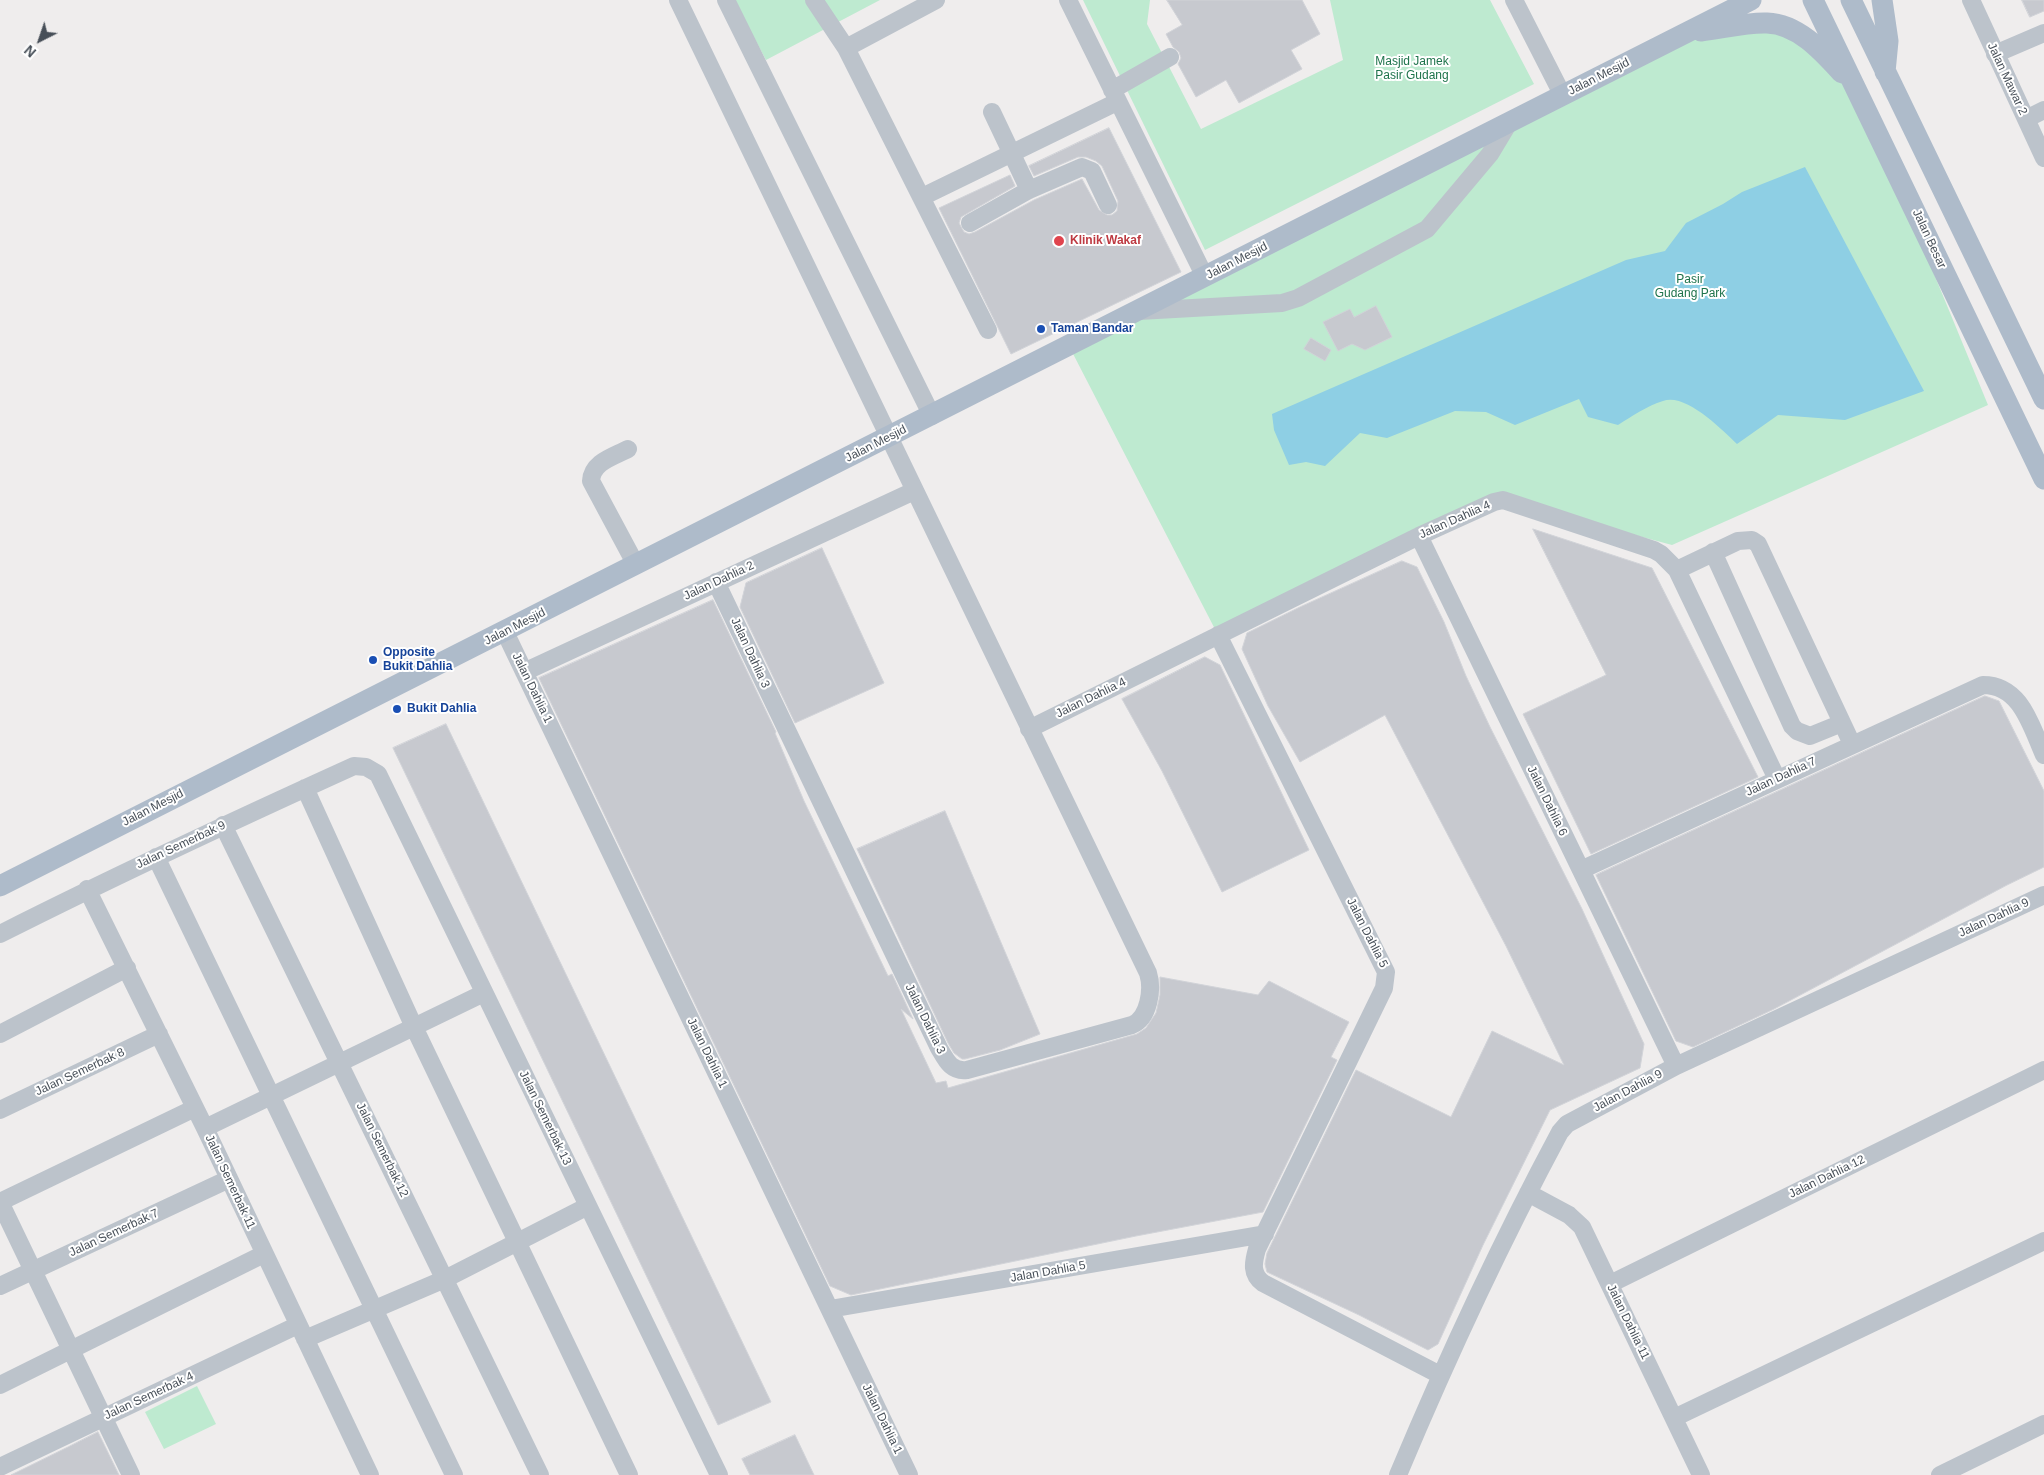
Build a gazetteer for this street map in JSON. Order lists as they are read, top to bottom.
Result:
{
  "streets": {
    "main road": ["Jalan Mesjid", "Jalan Besar"],
    "street": [
      "Jalan Mawar 2",
      "Jalan Dahlia 4",
      "Jalan Dahlia 2",
      "Jalan Dahlia 3",
      "Jalan Dahlia 1",
      "Jalan Dahlia 7",
      "Jalan Dahlia 6",
      "Jalan Semerbak 9",
      "Jalan Dahlia 9",
      "Jalan Dahlia 5",
      "Jalan Semerbak 8",
      "Jalan Semerbak 13",
      "Jalan Semerbak 12",
      "Jalan Dahlia 12",
      "Jalan Semerbak 11",
      "Jalan Semerbak 7",
      "Jalan Dahlia 11",
      "Jalan Semerbak 4"
    ]
  },
  "crossings": [
    ["Jalan Mesjid", "Jalan Dahlia 1"],
    ["Jalan Dahlia 4", "Jalan Dahlia 3"],
    ["Jalan Dahlia 4", "Jalan Dahlia 7"],
    ["Jalan Dahlia 4", "Jalan Dahlia 6"],
    ["Jalan Dahlia 4", "Jalan Dahlia 5"],
    ["Jalan Dahlia 2", "Jalan Dahlia 3"],
    ["Jalan Dahlia 2", "Jalan Dahlia 1"],
    ["Jalan Dahlia 1", "Jalan Dahlia 5"],
    ["Jalan Dahlia 7", "Jalan Dahlia 6"],
    ["Jalan Dahlia 6", "Jalan Dahlia 9"],
    ["Jalan Semerbak 9", "Jalan Semerbak 13"],
    ["Jalan Semerbak 9", "Jalan Semerbak 12"],
    ["Jalan Semerbak 9", "Jalan Semerbak 11"],
    ["Jalan Dahlia 9", "Jalan Dahlia 5"],
    ["Jalan Dahlia 9", "Jalan Dahlia 11"],
    ["Jalan Semerbak 8", "Jalan Semerbak 11"],
    ["Jalan Semerbak 13", "Jalan Semerbak 4"],
    ["Jalan Semerbak 12", "Jalan Semerbak 4"],
    ["Jalan Dahlia 12", "Jalan Dahlia 11"],
    ["Jalan Semerbak 11", "Jalan Semerbak 7"],
    ["Jalan Semerbak 11", "Jalan Semerbak 4"]
  ],
  "parks": ["Masjid Jamek Pasir Gudang", "Pasir Gudang Park"],
  "places": [
    "Klinik Wakaf",
    "Taman Bandar",
    "Opposite Bukit Dahlia",
    "Bukit Dahlia"
  ],
  "north": "bottom left"
}
